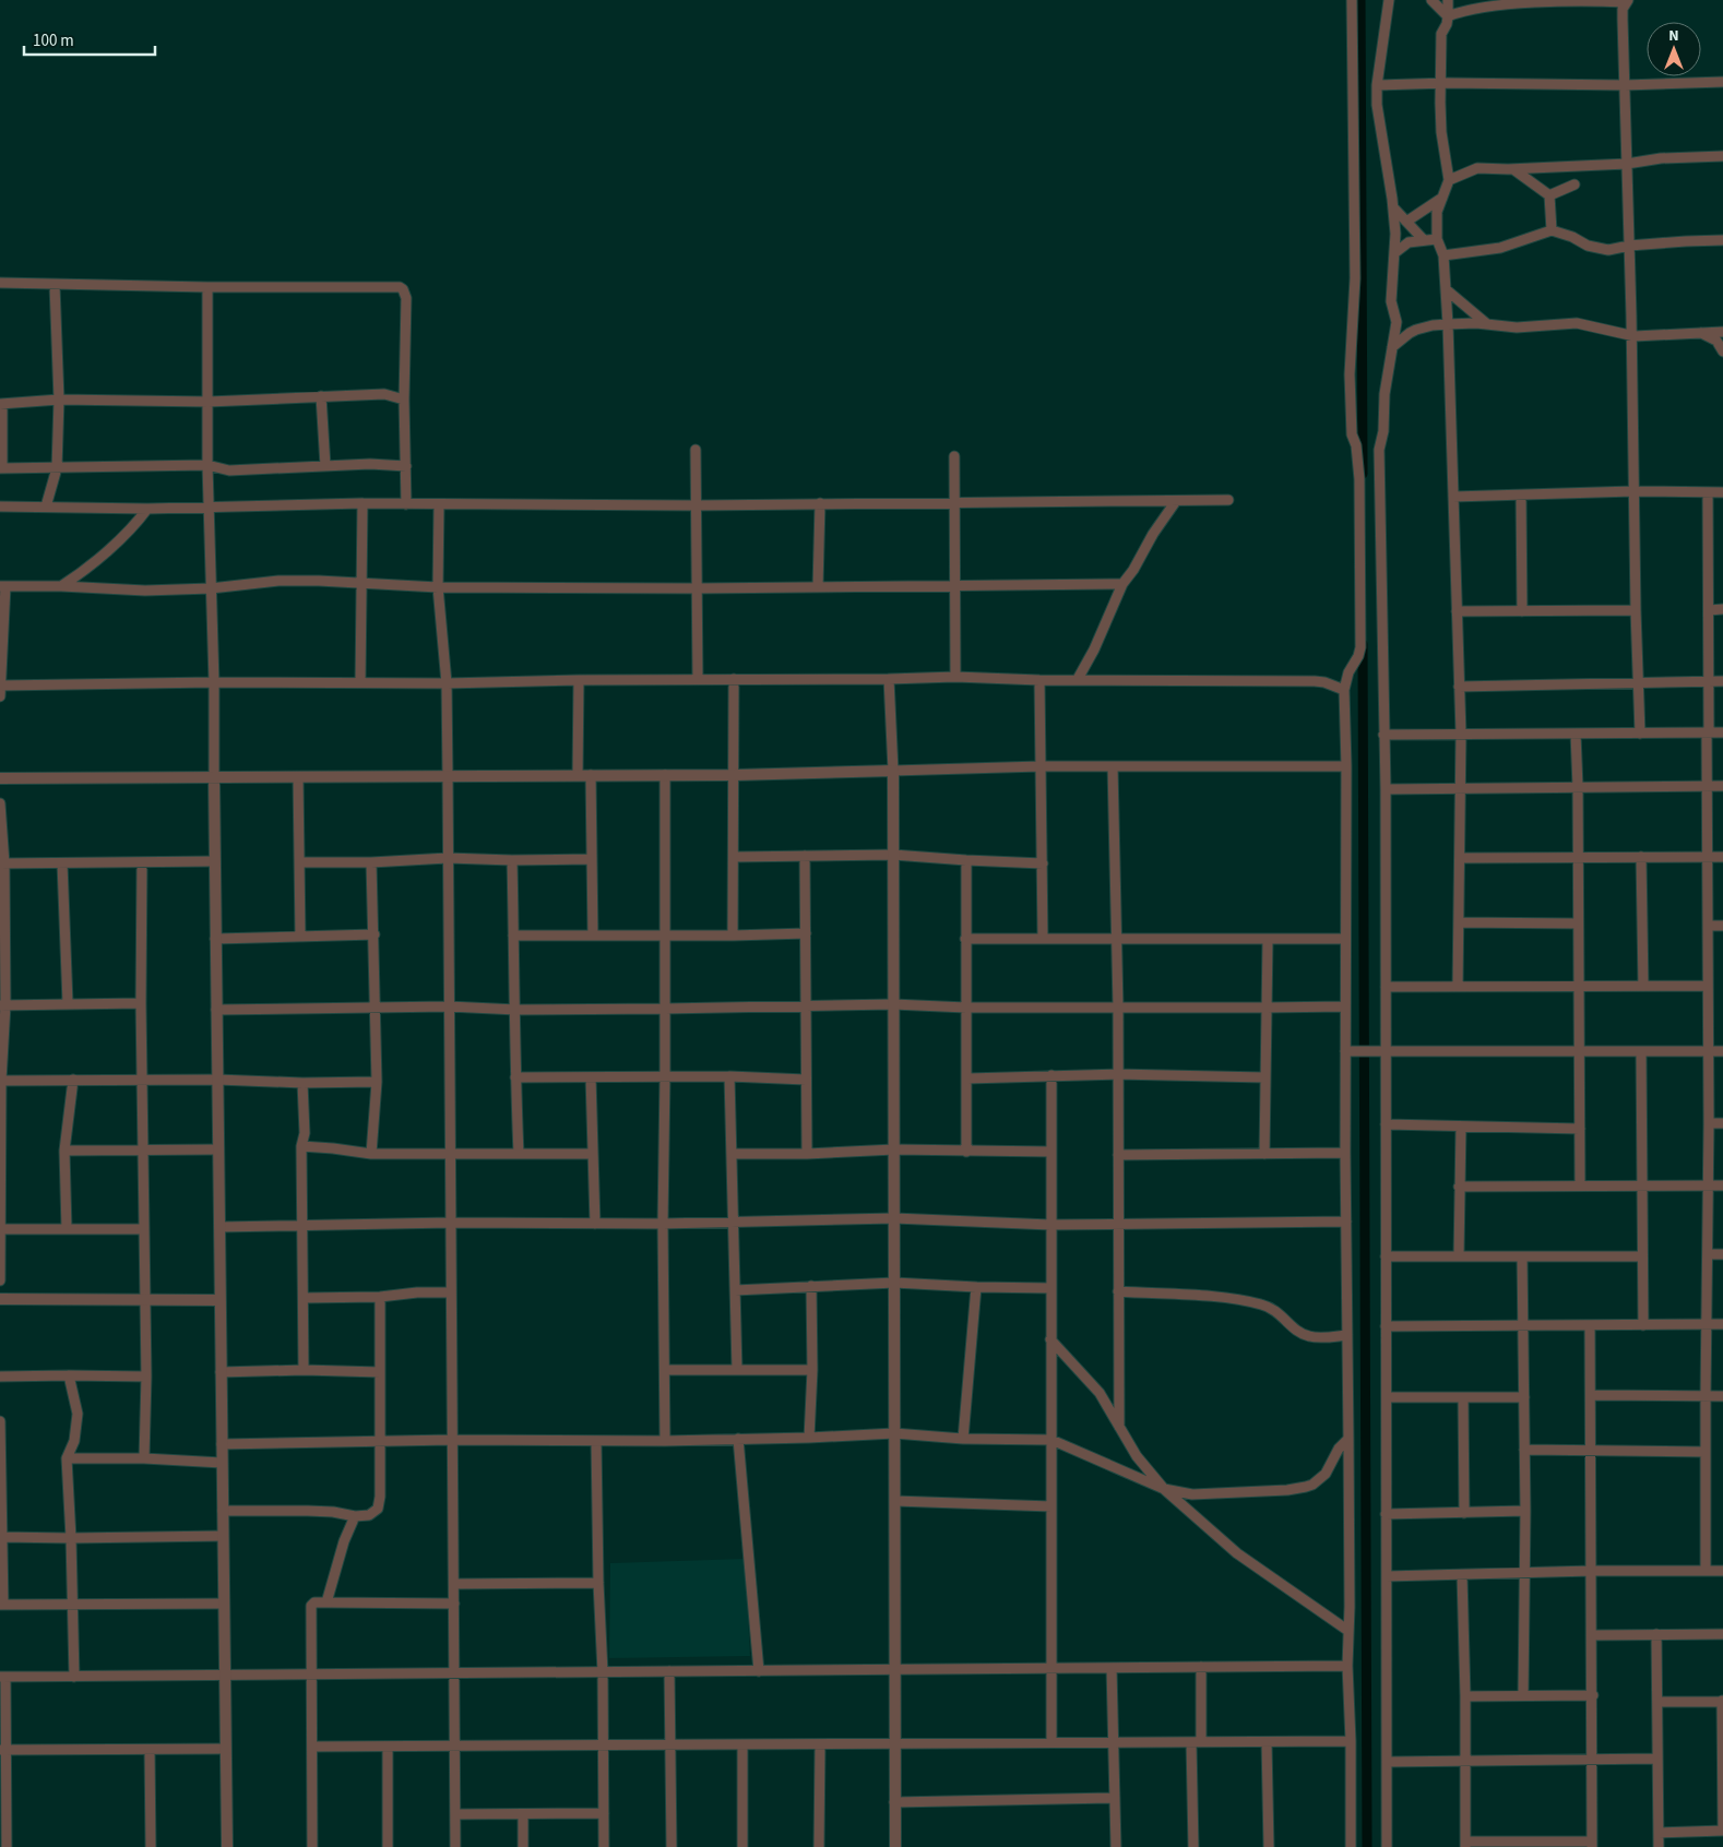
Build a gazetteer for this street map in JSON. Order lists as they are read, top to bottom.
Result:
{
  "scale_bar": "100 m",
  "north": "top"
}
